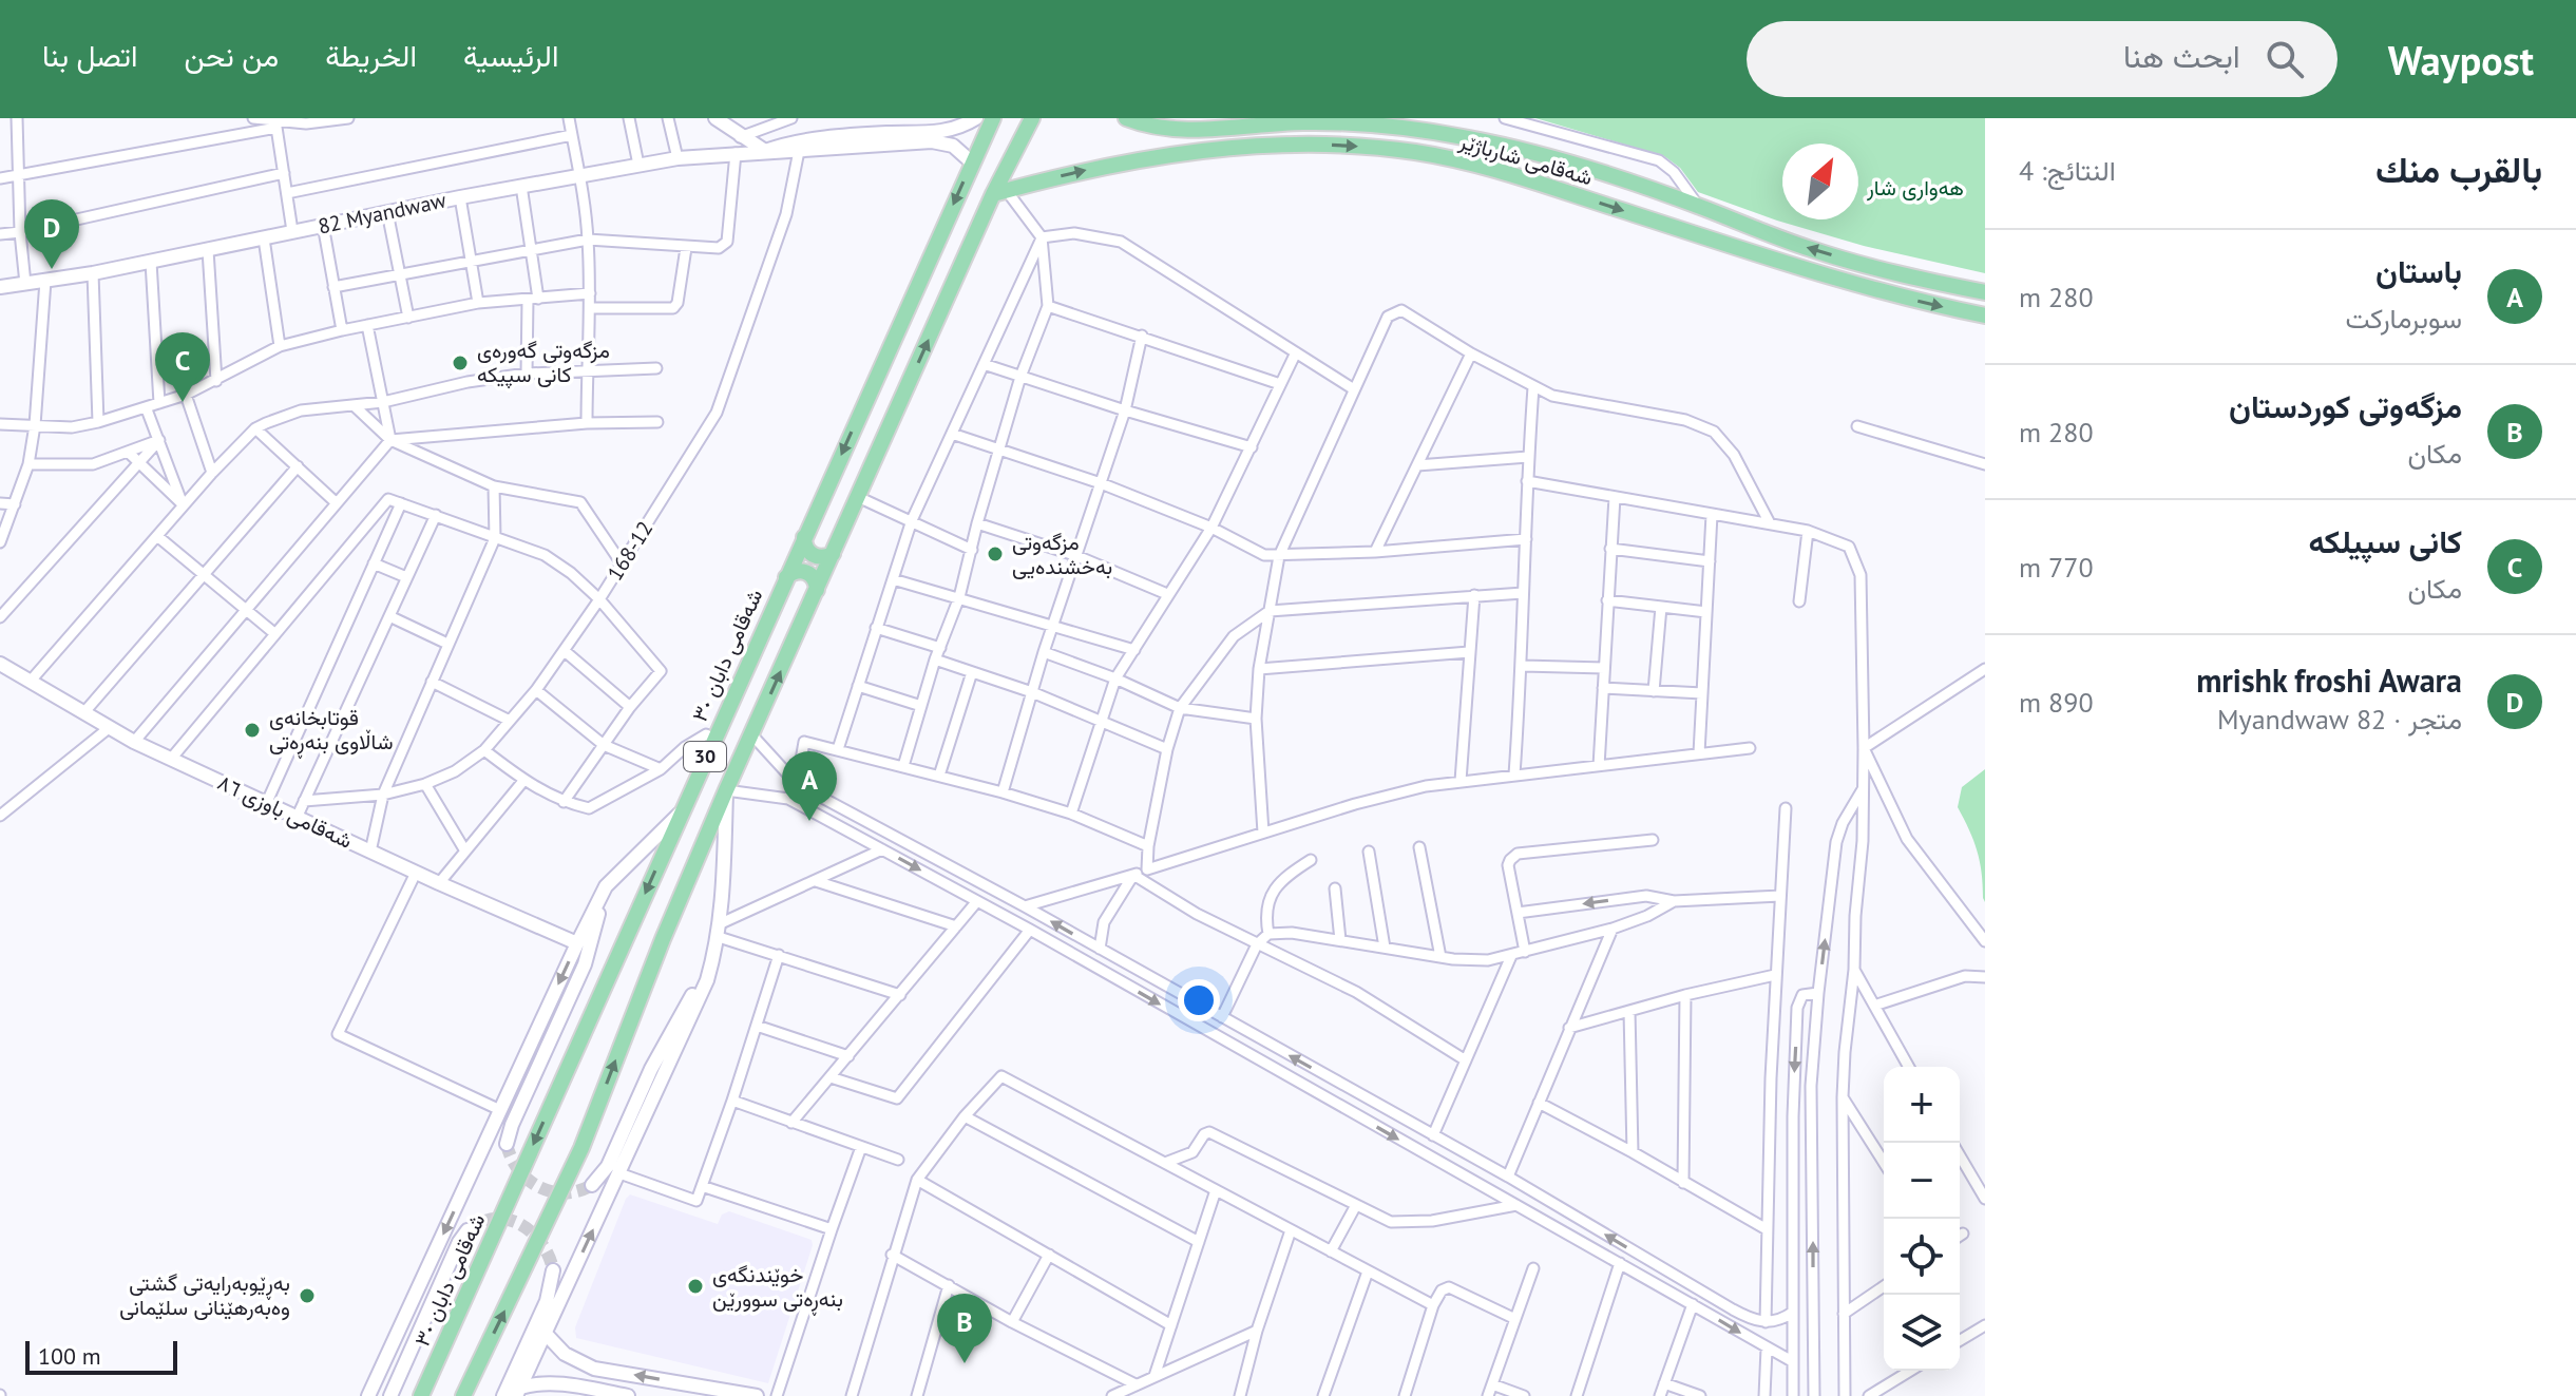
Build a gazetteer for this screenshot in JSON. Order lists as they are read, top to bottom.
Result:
{
  "streets": {
    "main road": ["شەقامی شارباژێر", "شەقامی دابان ٣٠", "30"],
    "street": ["82 Myandwaw", "168-12", "شەقامی باوزی ٨٦"]
  },
  "crossings": [
    ["شەقامی شارباژێر", "30"]
  ],
  "parks": ["هەواری شار"],
  "places": [
    "مزگەوتی گەورەی کانی سپیکە",
    "مزگەوتی بەخشندەیی",
    "قوتابخانەی شاڵاوی بنەڕەتی",
    "خوێندنگەی بنەڕەتی سوورێن",
    "بەڕێوبەرایەتی گشتی وەبەرهێنانی سلێمانی"
  ],
  "scale_bar": "100 m",
  "north": "top right",
  "page": {
    "header": "Waypost",
    "search": "ابحث هنا",
    "nav": [
      "الرئيسية",
      "الخريطة",
      "من نحن",
      "اتصل بنا"
    ],
    "heading": ["بالقرب منك", "النتائج: 4"],
    "pins": [
      "D",
      "C",
      "A",
      "B"
    ],
    "list": [
      {
        "mark": "A",
        "name": "باستان",
        "note": "سوبرماركت",
        "value": "280 m"
      },
      {
        "mark": "B",
        "name": "مزگەوتی کوردستان",
        "note": "مكان",
        "value": "280 m"
      },
      {
        "mark": "C",
        "name": "کانی سپیلکە",
        "note": "مكان",
        "value": "770 m"
      },
      {
        "mark": "D",
        "name": "mrishk froshi Awara",
        "note": "متجر · 82 Myandwaw",
        "value": "890 m"
      }
    ],
    "map_buttons": ["+", "−"],
    "scale": "100 m"
  }
}
